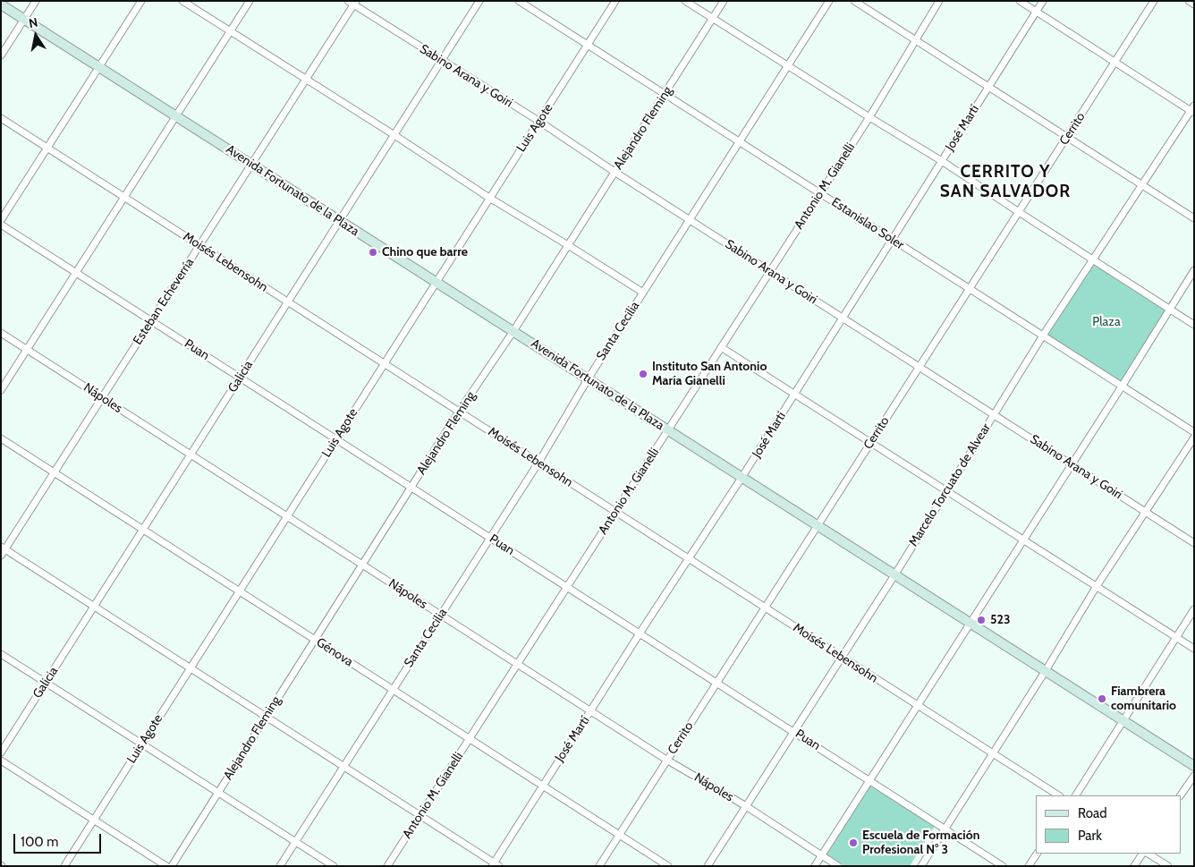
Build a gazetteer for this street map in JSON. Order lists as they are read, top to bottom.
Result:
{
  "streets": {
    "main road": ["Avenida Fortunato de la Plaza"],
    "street": [
      "Sabino Arana y Goiri",
      "Luis Agote",
      "Alejandro Fleming",
      "José Martí",
      "Cerrito",
      "Antonio M. Gianelli",
      "Estanislao Soler",
      "Moisés Lebensohn",
      "Esteban Echeverría",
      "Santa Cecilia",
      "Puan",
      "Galicia",
      "Nápoles",
      "Marcelo Torcuato de Alvear",
      "Génova"
    ]
  },
  "crossings": [
    ["Sabino Arana y Goiri", "Luis Agote"],
    ["Sabino Arana y Goiri", "Alejandro Fleming"],
    ["Sabino Arana y Goiri", "José Martí"],
    ["Sabino Arana y Goiri", "Cerrito"],
    ["Sabino Arana y Goiri", "Antonio M. Gianelli"],
    ["Sabino Arana y Goiri", "Esteban Echeverría"],
    ["Sabino Arana y Goiri", "Santa Cecilia"],
    ["Sabino Arana y Goiri", "Galicia"],
    ["Sabino Arana y Goiri", "Marcelo Torcuato de Alvear"],
    ["Luis Agote", "Avenida Fortunato de la Plaza"],
    ["Luis Agote", "Estanislao Soler"],
    ["Luis Agote", "Moisés Lebensohn"],
    ["Luis Agote", "Puan"],
    ["Luis Agote", "Nápoles"],
    ["Luis Agote", "Génova"],
    ["Alejandro Fleming", "Avenida Fortunato de la Plaza"],
    ["Alejandro Fleming", "Estanislao Soler"],
    ["Alejandro Fleming", "Moisés Lebensohn"],
    ["Alejandro Fleming", "Puan"],
    ["Alejandro Fleming", "Nápoles"],
    ["Alejandro Fleming", "Génova"],
    ["José Martí", "Avenida Fortunato de la Plaza"],
    ["José Martí", "Estanislao Soler"],
    ["José Martí", "Moisés Lebensohn"],
    ["José Martí", "Puan"],
    ["José Martí", "Nápoles"],
    ["José Martí", "Génova"],
    ["Cerrito", "Avenida Fortunato de la Plaza"],
    ["Cerrito", "Estanislao Soler"],
    ["Cerrito", "Moisés Lebensohn"],
    ["Cerrito", "Puan"],
    ["Cerrito", "Nápoles"],
    ["Cerrito", "Génova"],
    ["Antonio M. Gianelli", "Avenida Fortunato de la Plaza"],
    ["Antonio M. Gianelli", "Estanislao Soler"],
    ["Antonio M. Gianelli", "Moisés Lebensohn"],
    ["Antonio M. Gianelli", "Puan"],
    ["Antonio M. Gianelli", "Nápoles"],
    ["Antonio M. Gianelli", "Génova"],
    ["Avenida Fortunato de la Plaza", "Esteban Echeverría"],
    ["Avenida Fortunato de la Plaza", "Santa Cecilia"],
    ["Avenida Fortunato de la Plaza", "Galicia"],
    ["Avenida Fortunato de la Plaza", "Marcelo Torcuato de Alvear"],
    ["Estanislao Soler", "Santa Cecilia"],
    ["Estanislao Soler", "Marcelo Torcuato de Alvear"],
    ["Moisés Lebensohn", "Esteban Echeverría"],
    ["Moisés Lebensohn", "Santa Cecilia"],
    ["Moisés Lebensohn", "Galicia"],
    ["Moisés Lebensohn", "Marcelo Torcuato de Alvear"],
    ["Esteban Echeverría", "Puan"],
    ["Esteban Echeverría", "Nápoles"],
    ["Esteban Echeverría", "Génova"],
    ["Santa Cecilia", "Puan"],
    ["Santa Cecilia", "Nápoles"],
    ["Santa Cecilia", "Génova"],
    ["Puan", "Galicia"],
    ["Puan", "Marcelo Torcuato de Alvear"],
    ["Galicia", "Nápoles"],
    ["Galicia", "Génova"],
    ["Nápoles", "Marcelo Torcuato de Alvear"]
  ],
  "districts": ["CERRITO Y SAN SALVADOR"],
  "parks": ["Plaza"],
  "places": [
    "Chino que barre",
    "Instituto San Antonio María Gianelli",
    "523",
    "Fiambrera comunitario",
    "Escuela de Formación Profesional N° 3"
  ],
  "legend": ["Road", "Park"],
  "scale_bar": "100 m",
  "north": "top"
}
